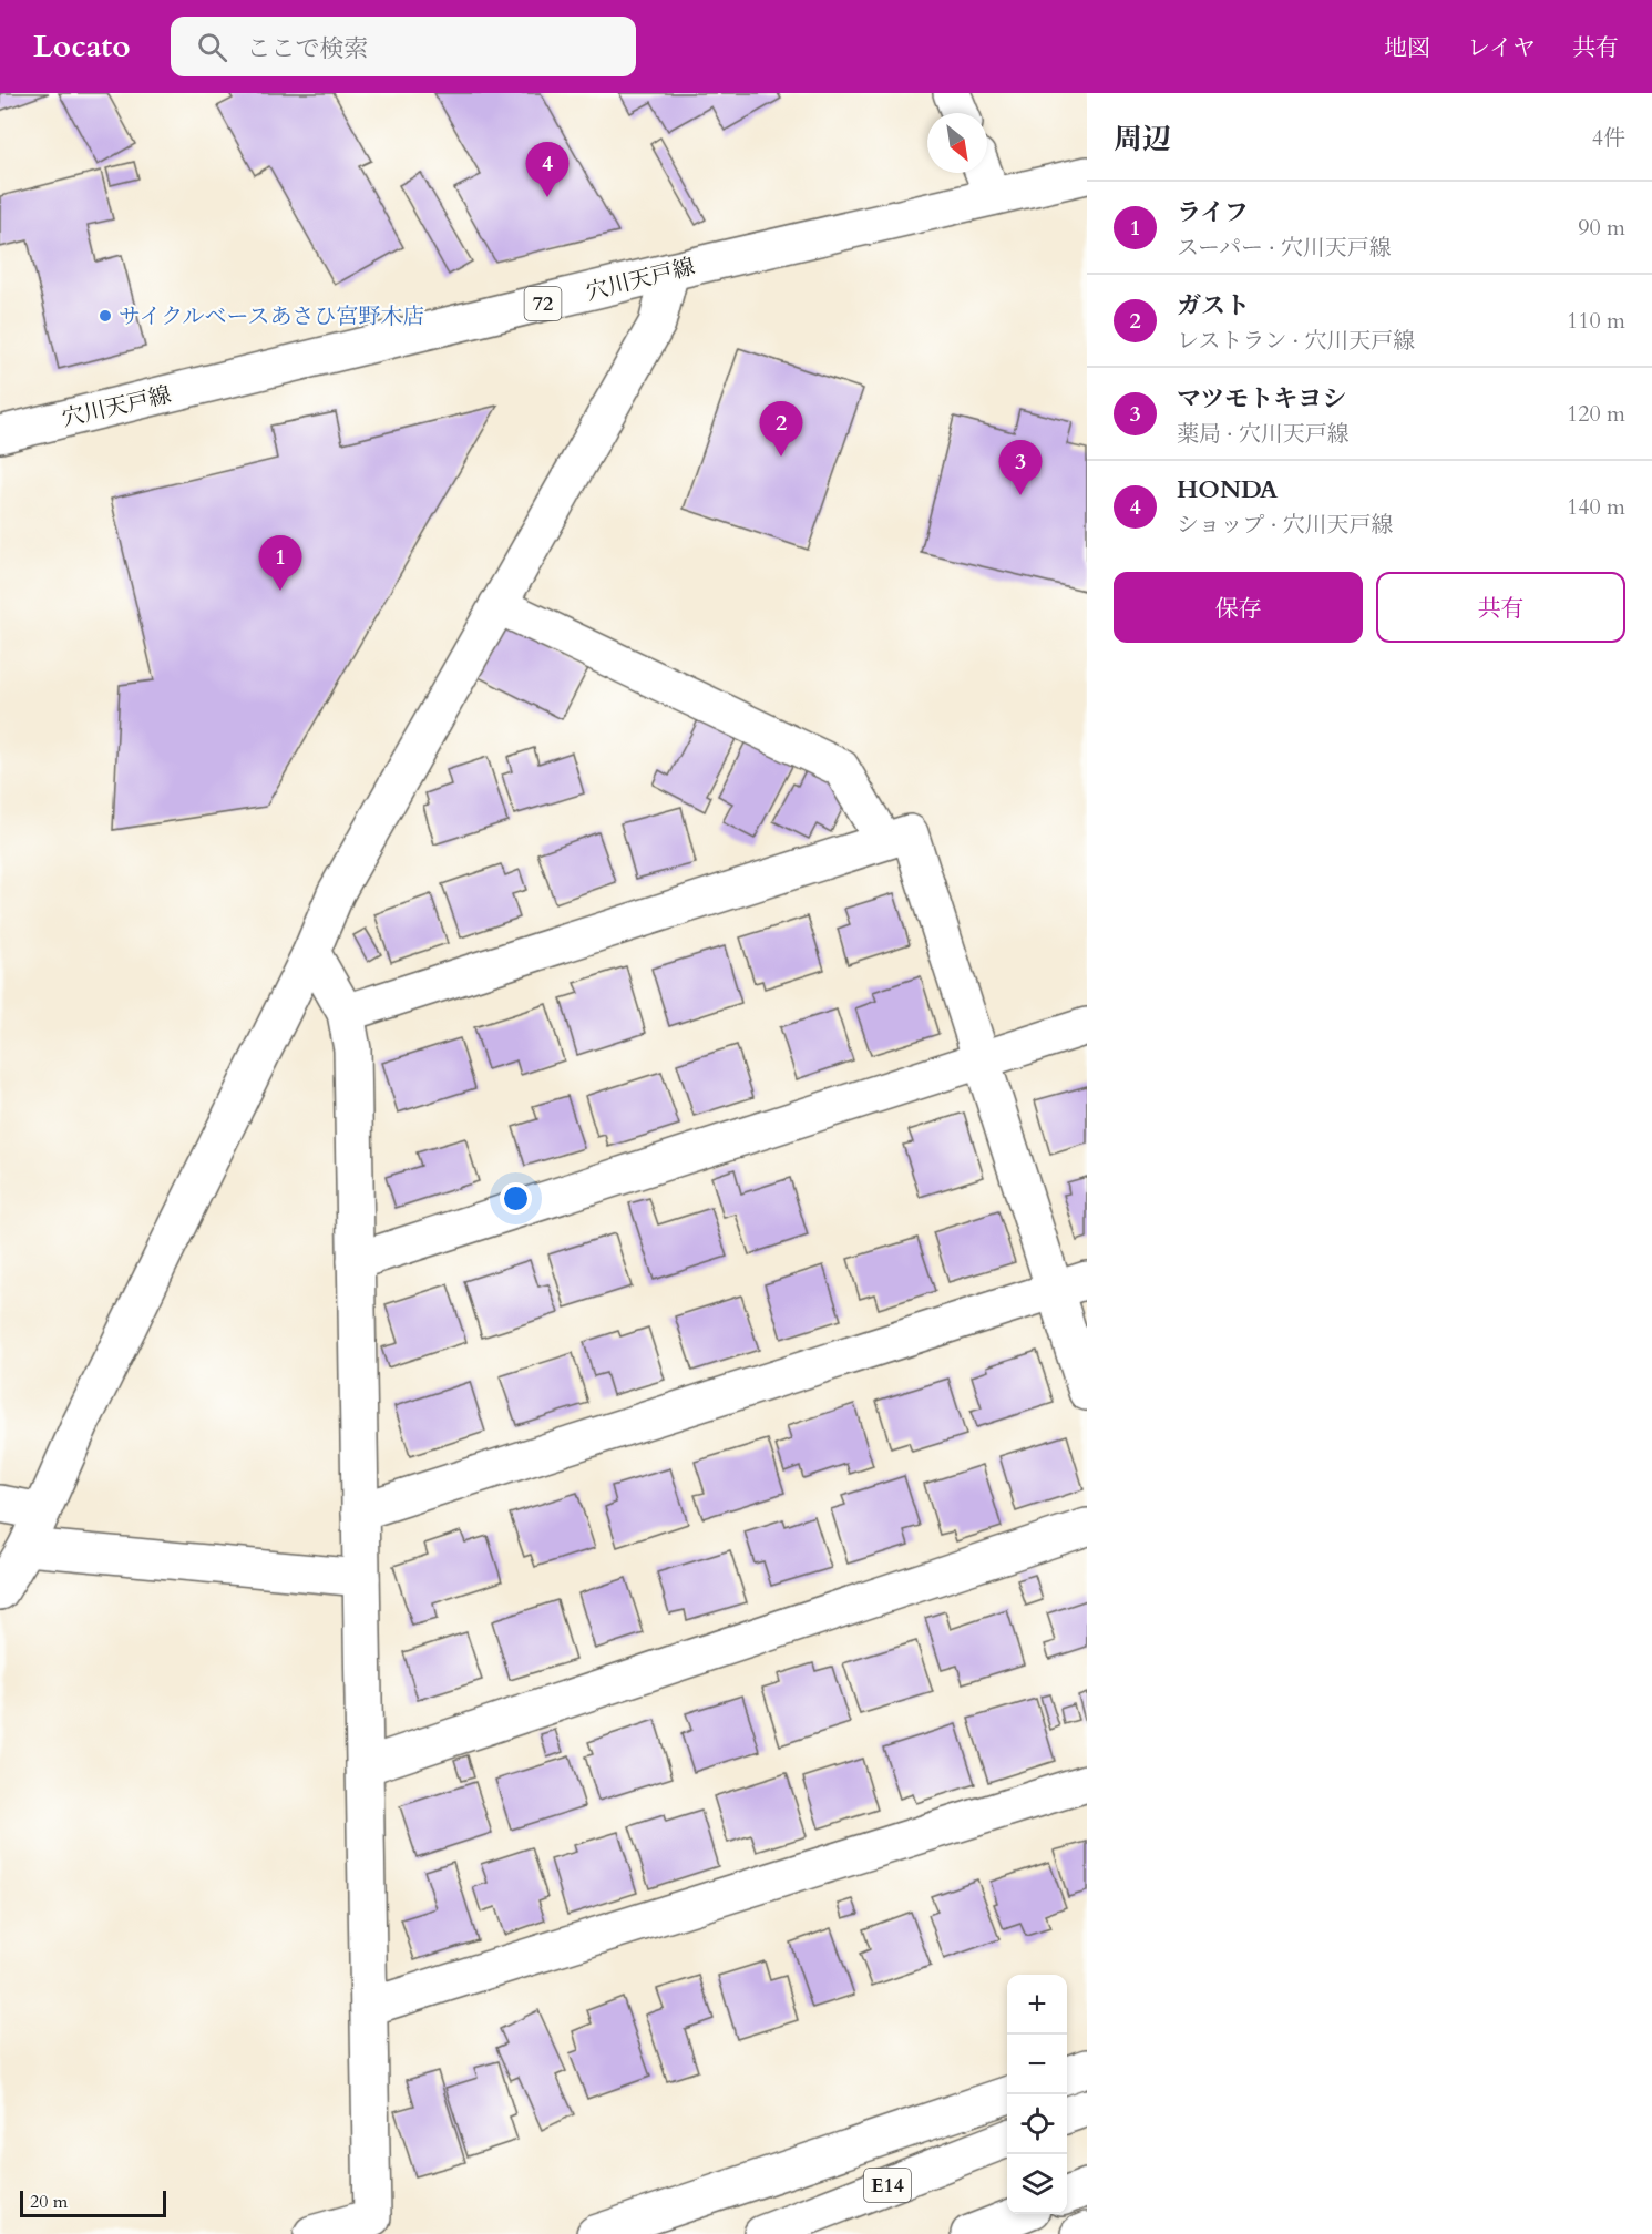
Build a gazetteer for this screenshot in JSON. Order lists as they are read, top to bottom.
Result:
{
  "streets": {
    "main road": ["穴川天戸線", "72", "E14"]
  },
  "places": ["サイクルベースあさひ宮野木店"],
  "scale_bar": "20 m",
  "north": "bottom right",
  "page": {
    "header": "Locato",
    "search": "ここで検索",
    "nav": ["地図", "レイヤ", "共有"],
    "heading": ["周辺", "4件"],
    "pins": [
      "4",
      "2",
      "3",
      "1"
    ],
    "list": [
      {
        "mark": "1",
        "name": "ライフ",
        "note": "スーパー · 穴川天戸線",
        "value": "90 m"
      },
      {
        "mark": "2",
        "name": "ガスト",
        "note": "レストラン · 穴川天戸線",
        "value": "110 m"
      },
      {
        "mark": "3",
        "name": "マツモトキヨシ",
        "note": "薬局 · 穴川天戸線",
        "value": "120 m"
      },
      {
        "mark": "4",
        "name": "HONDA",
        "note": "ショップ · 穴川天戸線",
        "value": "140 m"
      }
    ],
    "buttons": ["保存", "共有"],
    "map_buttons": ["+", "−"],
    "scale": "20 m"
  }
}
